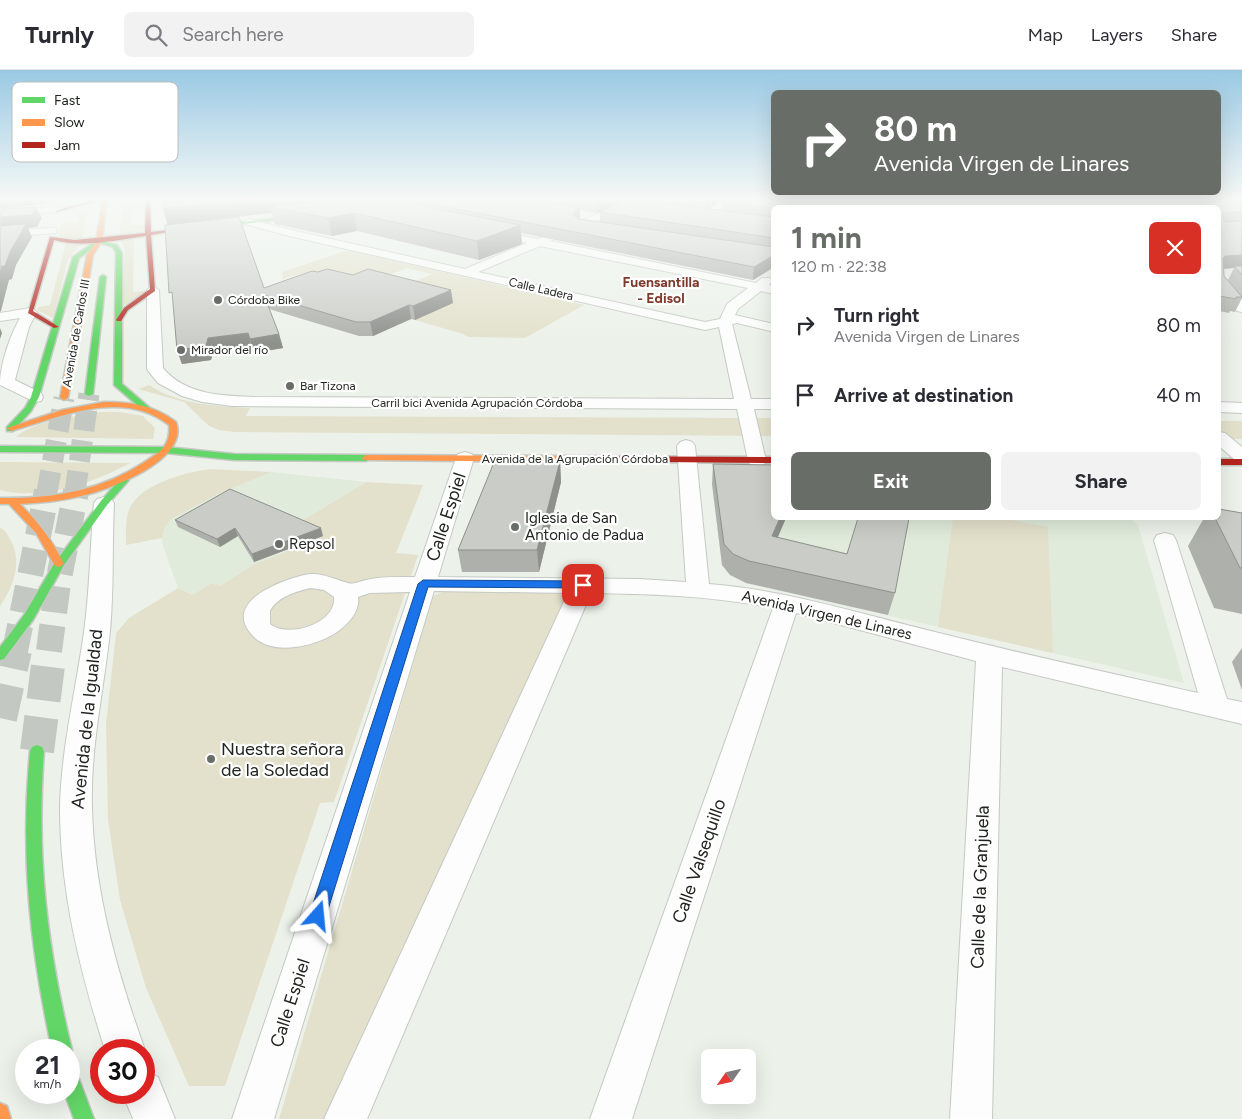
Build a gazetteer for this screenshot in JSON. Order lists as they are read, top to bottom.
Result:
{
  "streets": {
    "main road": ["Avenida de Carlos III", "Avenida de la Agrupación Córdoba"],
    "street": [
      "Calle Ladera",
      "Carril bici Avenida Agrupación Córdoba",
      "Calle Espiel",
      "Avenida Virgen de Linares",
      "Avenida de la Igualdad",
      "Calle Valsequillo",
      "Calle de la Granjuela"
    ]
  },
  "crossings": [
    ["Avenida de la Agrupación Córdoba", "Calle Espiel"],
    ["Calle Espiel", "Avenida Virgen de Linares"],
    ["Avenida Virgen de Linares", "Calle Valsequillo"],
    ["Avenida Virgen de Linares", "Calle de la Granjuela"]
  ],
  "districts": ["Fuensantilla - Edisol"],
  "places": [
    "Córdoba Bike",
    "Mirador del río",
    "Bar Tizona",
    "Iglesia de San Antonio de Padua",
    "Repsol",
    "Nuestra señora de la Soledad"
  ],
  "legend": ["Fast", "Slow", "Jam"],
  "north": "bottom left",
  "page": {
    "header": "Turnly",
    "search": "Search here",
    "nav": ["Map", "Layers", "Share"],
    "turn": ["80 m", "Avenida Virgen de Linares"],
    "heading": ["1 min", "120 m · 22:38"],
    "list": [
      {
        "name": "Turn right",
        "note": "Avenida Virgen de Linares",
        "value": "80 m"
      },
      {
        "name": "Arrive at destination",
        "value": "40 m"
      }
    ],
    "buttons": ["Exit", "Share"],
    "speed": "21 km/h",
    "limit": "30"
  }
}
